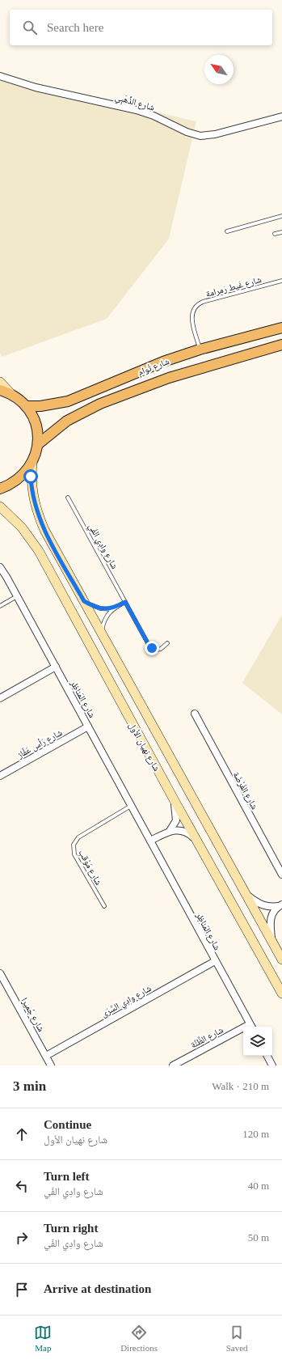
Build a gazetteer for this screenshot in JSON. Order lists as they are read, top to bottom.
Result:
{
  "streets": {
    "main road": ["شارع تُوام", "شارع نهيان الأول"],
    "street": [
      "شارع الذَّهَبِي",
      "شارع المَناظِر",
      "شارع رَأس عَفَّاز",
      "شارع الفَرْضَة",
      "شارع وادِي السَّرَى",
      "شارع جُميرا",
      "شارع الظَّنَّة"
    ],
    "lane": ["شارع غَيط رَمرامة", "شارع وادِي الفَي", "شارع مَوْقب"]
  },
  "crossings": [
    ["شارع غَيط رَمرامة", "شارع تُوام"],
    ["شارع المَناظِر", "شارع رَأس عَفَّاز"],
    ["شارع المَناظِر", "شارع مَوْقب"],
    ["شارع المَناظِر", "شارع وادِي السَّرَى"],
    ["شارع وادِي السَّرَى", "شارع جُميرا"]
  ],
  "north": "top left",
  "page": {
    "search": "Search here",
    "heading": ["3 min", "Walk · 210 m"],
    "list": [
      ["Continue", "شارع نهيان الأول", "120 m"],
      ["Turn left", "شارع وادِي الفَي", "40 m"],
      ["Turn right", "شارع وادِي الفَي", "50 m"],
      "Arrive at destination"
    ],
    "nav": ["Map", "Directions", "Saved"]
  }
}
